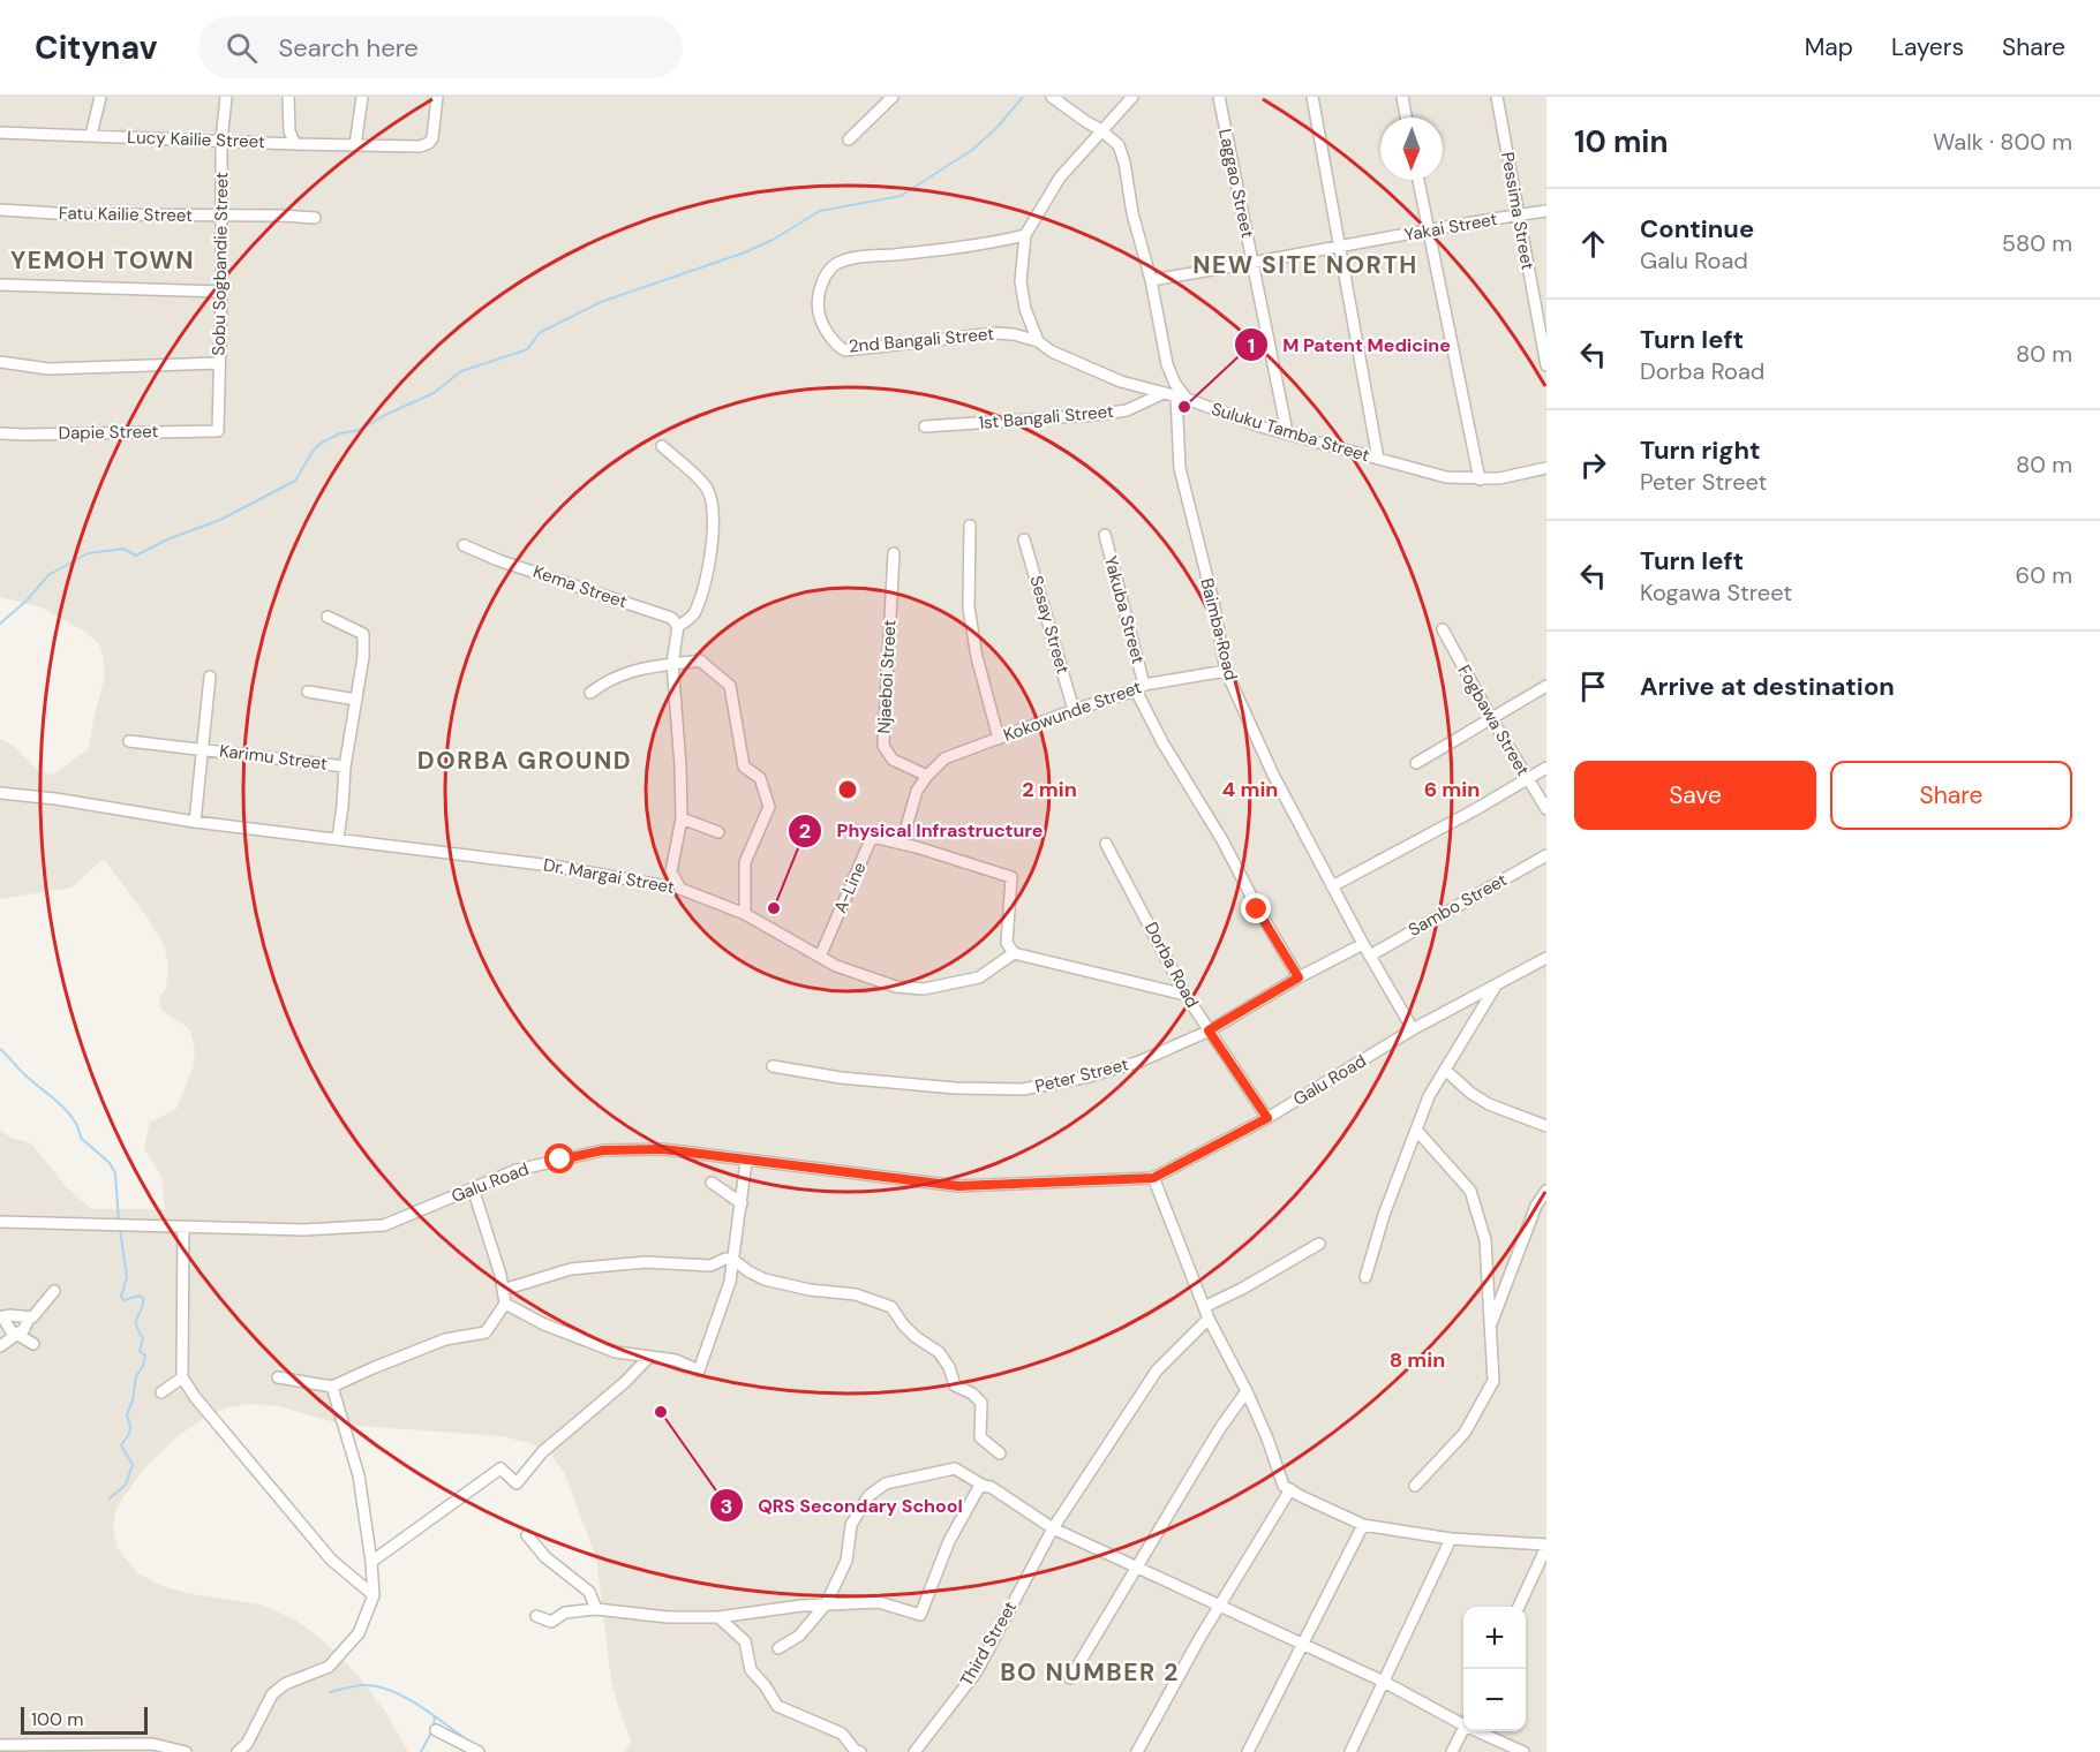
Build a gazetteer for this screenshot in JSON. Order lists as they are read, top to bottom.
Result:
{
  "streets": {
    "street": [
      "Lucy Kailie Street",
      "Laggao Street",
      "Pessima Street",
      "Fatu Kailie Street",
      "Yakai Street",
      "Sobu Sogbandie Street",
      "2nd Bangali Street",
      "1st Bangali Street",
      "Dapie Street",
      "Suluku Tamba Street",
      "Kema Street",
      "Yakuba Street",
      "Sesay Street",
      "Baimba Road",
      "Njaeboi Street",
      "Kokowunde Street",
      "Fogbawa Street",
      "Karimu Street",
      "Dr. Margai Street",
      "A-Line",
      "Sambo Street",
      "Dorba Road",
      "Peter Street",
      "Galu Road",
      "Third Street"
    ]
  },
  "crossings": [
    ["Lucy Kailie Street", "Sobu Sogbandie Street"],
    ["Laggao Street", "Yakai Street"],
    ["Laggao Street", "Suluku Tamba Street"],
    ["Pessima Street", "Yakai Street"],
    ["Fatu Kailie Street", "Sobu Sogbandie Street"],
    ["Yakai Street", "Baimba Road"],
    ["Sobu Sogbandie Street", "Dapie Street"],
    ["2nd Bangali Street", "Suluku Tamba Street"],
    ["1st Bangali Street", "Suluku Tamba Street"],
    ["Suluku Tamba Street", "Baimba Road"],
    ["Yakuba Street", "Kokowunde Street"],
    ["Yakuba Street", "Peter Street"],
    ["Sesay Street", "Kokowunde Street"],
    ["Baimba Road", "Kokowunde Street"],
    ["Baimba Road", "Sambo Street"],
    ["Baimba Road", "Peter Street"],
    ["Baimba Road", "Galu Road"],
    ["Njaeboi Street", "Kokowunde Street"],
    ["Karimu Street", "Dr. Margai Street"],
    ["Dr. Margai Street", "A-Line"],
    ["Dorba Road", "Peter Street"],
    ["Dorba Road", "Galu Road"]
  ],
  "districts": [
    "YEMOH TOWN",
    "NEW SITE NORTH",
    "DORBA GROUND",
    "BO NUMBER 2"
  ],
  "places": ["M Patent Medicine", "Physical Infrastructure", "QRS Secondary School"],
  "scale_bar": "100 m",
  "north": "bottom",
  "page": {
    "header": "Citynav",
    "search": "Search here",
    "nav": ["Map", "Layers", "Share"],
    "heading": ["10 min", "Walk · 800 m"],
    "list": [
      ["Continue", "Galu Road", "580 m"],
      ["Turn left", "Dorba Road", "80 m"],
      ["Turn right", "Peter Street", "80 m"],
      ["Turn left", "Kogawa Street", "60 m"],
      "Arrive at destination"
    ],
    "buttons": ["Save", "Share"],
    "map_buttons": ["+", "−"],
    "scale": "100 m"
  },
  "rings": [
    "2 min",
    "4 min",
    "6 min",
    "8 min"
  ]
}
